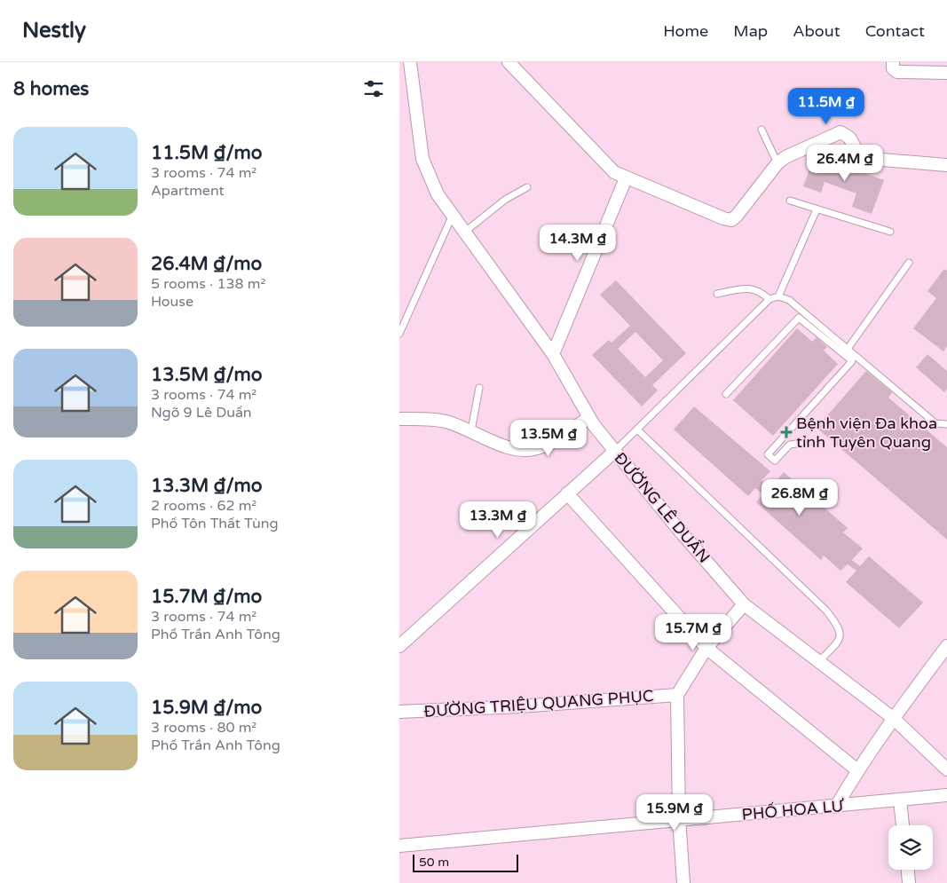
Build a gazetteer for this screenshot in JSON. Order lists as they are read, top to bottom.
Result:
{
  "streets": {
    "street": ["ĐƯỜNG LÊ DUẨN", "ĐƯỜNG TRIỆU QUANG PHỤC", "PHỐ HOA LƯ"]
  },
  "places": {
    "health": ["Bệnh viện Đa khoa tỉnh Tuyên Quang"]
  },
  "scale_bar": "50 m",
  "page": {
    "header": "Nestly",
    "nav": [
      "Home",
      "Map",
      "About",
      "Contact"
    ],
    "heading": "8 homes",
    "price": [
      "11.5M ₫",
      "26.4M ₫",
      "14.3M ₫",
      "13.5M ₫",
      "26.8M ₫",
      "13.3M ₫",
      "15.7M ₫",
      "15.9M ₫"
    ],
    "list": [
      {
        "name": "11.5M ₫/mo",
        "note": "3 rooms · 74 m² · Apartment"
      },
      {
        "name": "26.4M ₫/mo",
        "note": "5 rooms · 138 m² · House"
      },
      {
        "name": "13.5M ₫/mo",
        "note": "3 rooms · 74 m² · Ngõ 9 Lê Duẩn"
      },
      {
        "name": "13.3M ₫/mo",
        "note": "2 rooms · 62 m² · Phố Tôn Thất Tùng"
      },
      {
        "name": "15.7M ₫/mo",
        "note": "3 rooms · 74 m² · Phố Trần Anh Tông"
      },
      {
        "name": "15.9M ₫/mo",
        "note": "3 rooms · 80 m² · Phố Trần Anh Tông"
      }
    ],
    "scale": "50 m"
  }
}
